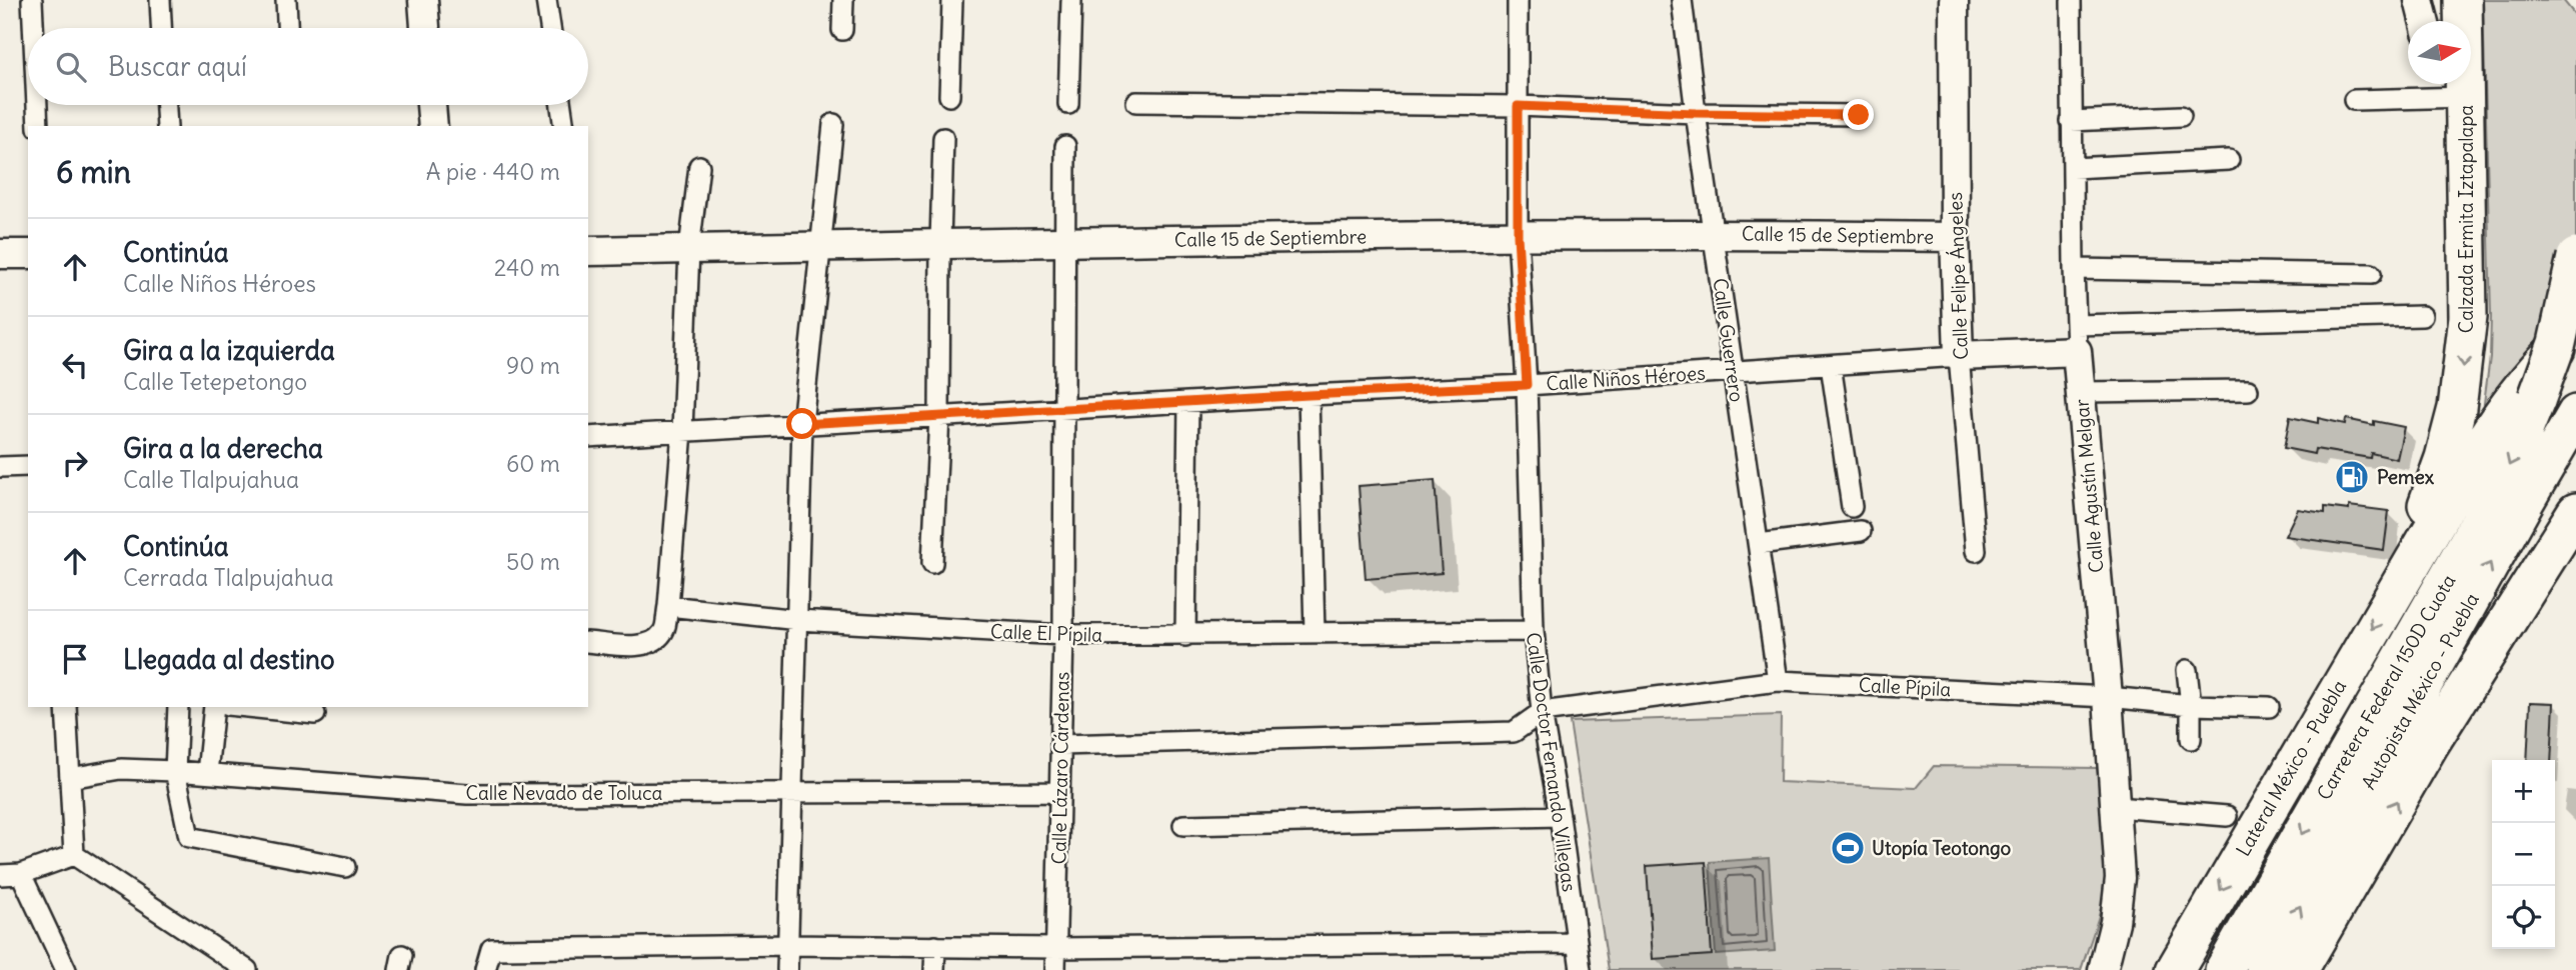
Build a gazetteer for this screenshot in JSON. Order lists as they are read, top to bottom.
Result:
{
  "streets": {
    "highway": [
      "Calzada Ermita Iztapalapa",
      "Carretera Federal 150D Cuota",
      "Autopista México - Puebla",
      "Lateral México - Puebla"
    ],
    "street": [
      "Calle 15 de Septiembre",
      "Calle Felipe Ángeles",
      "Calle Guerrero",
      "Calle Niños Héroes",
      "Calle Agustín Melgar",
      "Calle El Pípila",
      "Calle Pípila",
      "Calle Doctor Fernando Villegas",
      "Calle Lázaro Cárdenas",
      "Calle Nevado de Toluca"
    ]
  },
  "crossings": [
    ["Calzada Ermita Iztapalapa", "Lateral México - Puebla"],
    ["Calle 15 de Septiembre", "Calle Felipe Ángeles"],
    ["Calle 15 de Septiembre", "Calle Guerrero"],
    ["Calle 15 de Septiembre", "Calle Doctor Fernando Villegas"],
    ["Calle 15 de Septiembre", "Calle Lázaro Cárdenas"],
    ["Calle Felipe Ángeles", "Calle Niños Héroes"],
    ["Calle Guerrero", "Calle Niños Héroes"],
    ["Calle Guerrero", "Calle Pípila"],
    ["Calle Niños Héroes", "Calle Agustín Melgar"],
    ["Calle Niños Héroes", "Calle Doctor Fernando Villegas"],
    ["Calle Niños Héroes", "Calle Lázaro Cárdenas"],
    ["Calle Agustín Melgar", "Calle Pípila"],
    ["Calle El Pípila", "Calle Doctor Fernando Villegas"],
    ["Calle El Pípila", "Calle Lázaro Cárdenas"],
    ["Calle Pípila", "Calle Doctor Fernando Villegas"],
    ["Calle Lázaro Cárdenas", "Calle Nevado de Toluca"]
  ],
  "places": {
    "fuel station": ["Pemex"],
    "sports": ["Utopía Teotongo"]
  },
  "north": "right",
  "page": {
    "search": "Buscar aquí",
    "heading": ["6 min", "A pie · 440 m"],
    "list": [
      ["Continúa", "Calle Niños Héroes", "240 m"],
      ["Gira a la izquierda", "Calle Tetepetongo", "90 m"],
      ["Gira a la derecha", "Calle Tlalpujahua", "60 m"],
      ["Continúa", "Cerrada Tlalpujahua", "50 m"],
      "Llegada al destino"
    ],
    "map_buttons": ["+", "−"]
  }
}
